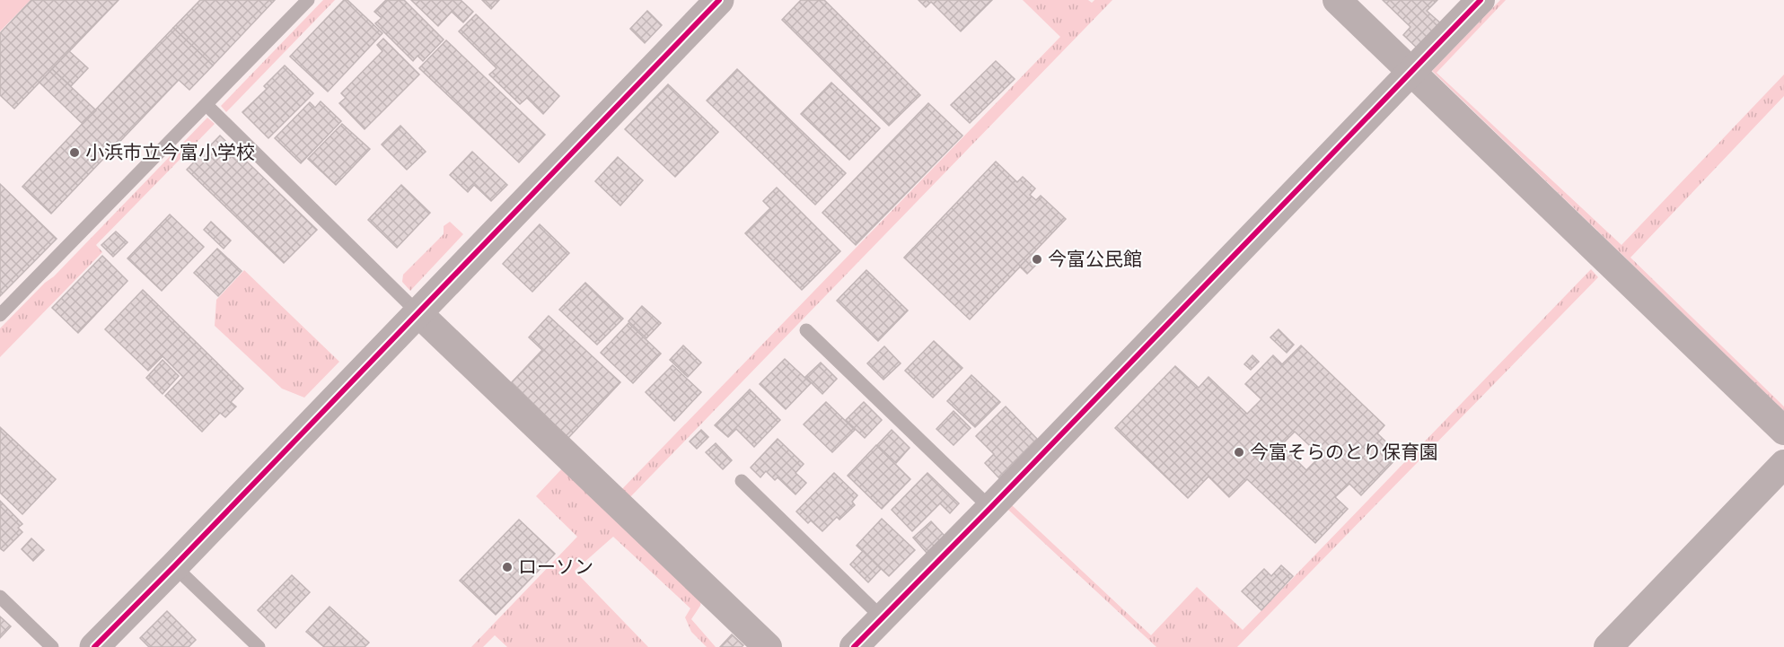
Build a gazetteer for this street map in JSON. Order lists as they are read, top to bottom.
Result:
{
  "places": [
    "小浜市立今富小学校",
    "今富公民館",
    "今富そらのとり保育園",
    "ローソン"
  ]
}
